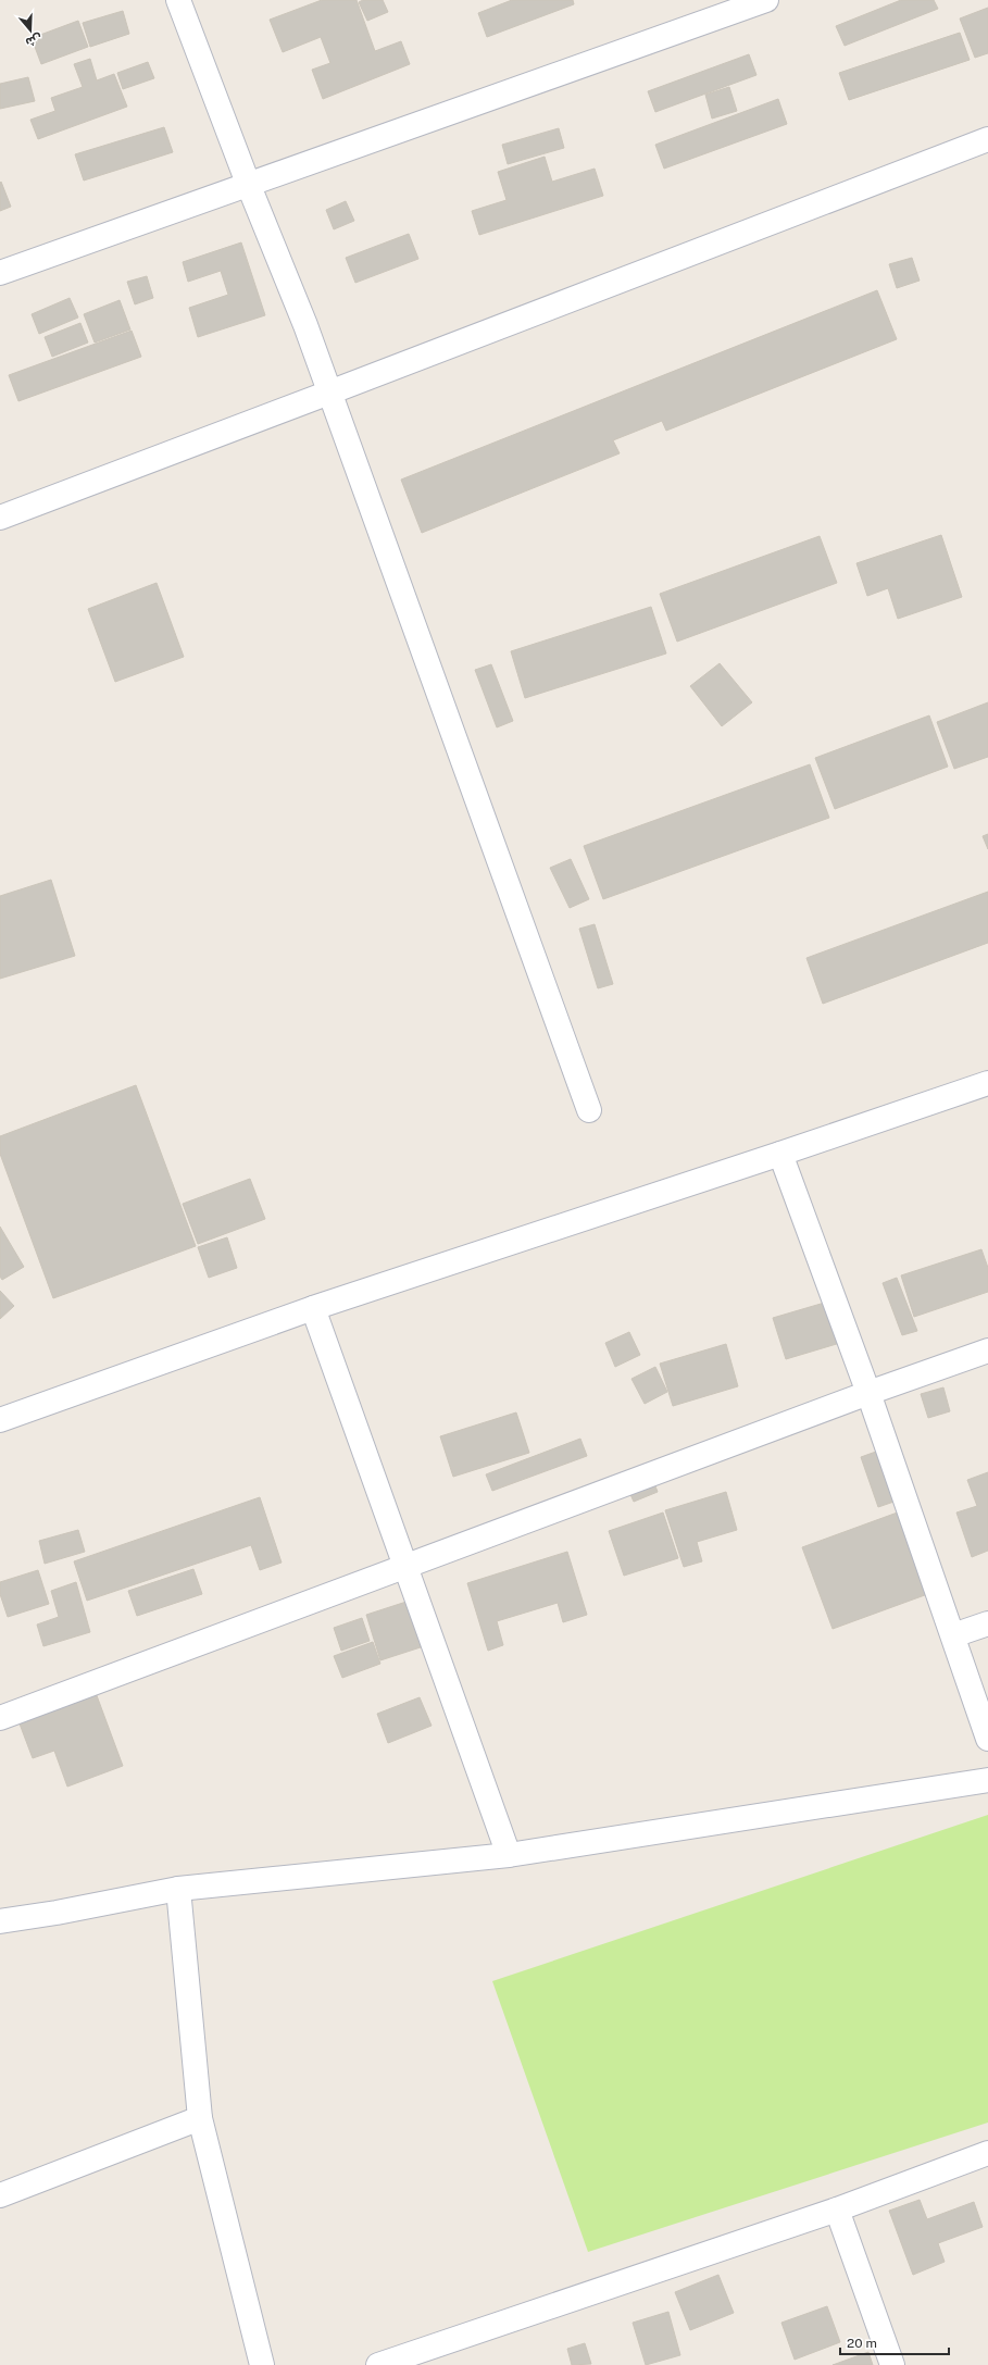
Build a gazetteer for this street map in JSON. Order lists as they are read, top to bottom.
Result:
{
  "scale_bar": "20 m",
  "north": "bottom"
}
